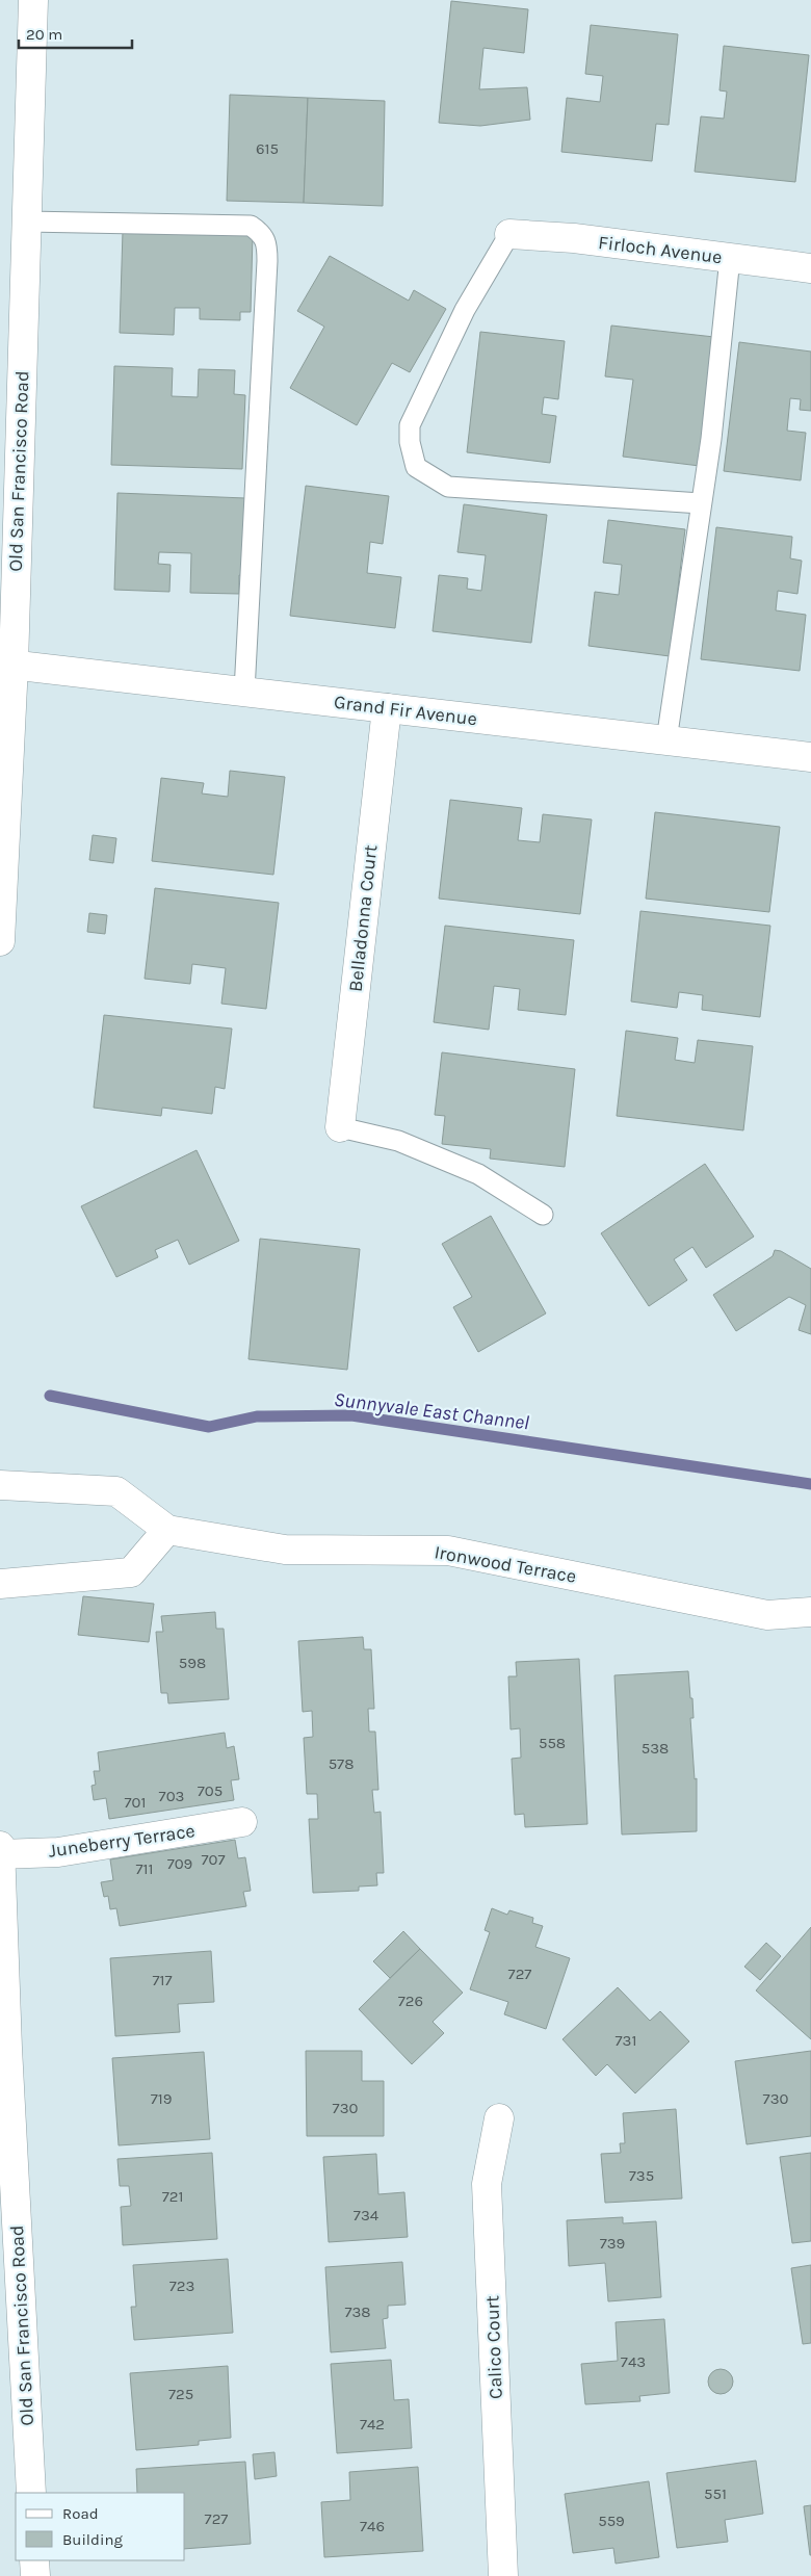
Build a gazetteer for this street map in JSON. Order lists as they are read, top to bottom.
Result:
{
  "streets": {
    "street": [
      "Firloch Avenue",
      "Old San Francisco Road",
      "Grand Fir Avenue",
      "Belladonna Court",
      "Ironwood Terrace",
      "Juneberry Terrace",
      "Calico Court"
    ]
  },
  "crossings": [
    ["Old San Francisco Road", "Grand Fir Avenue"],
    ["Old San Francisco Road", "Juneberry Terrace"],
    ["Grand Fir Avenue", "Belladonna Court"]
  ],
  "water": ["Sunnyvale East Channel"],
  "house_numbers": [
    "615",
    "598",
    "558",
    "538",
    "578",
    "705",
    "703",
    "701",
    "707",
    "709",
    "711",
    "727",
    "717",
    "726",
    "731",
    "719",
    "730",
    "730",
    "735",
    "721",
    "734",
    "739",
    "723",
    "738",
    "743",
    "725",
    "742",
    "551",
    "727",
    "559",
    "746"
  ],
  "legend": ["Road", "Building"],
  "scale_bar": "20 m"
}
